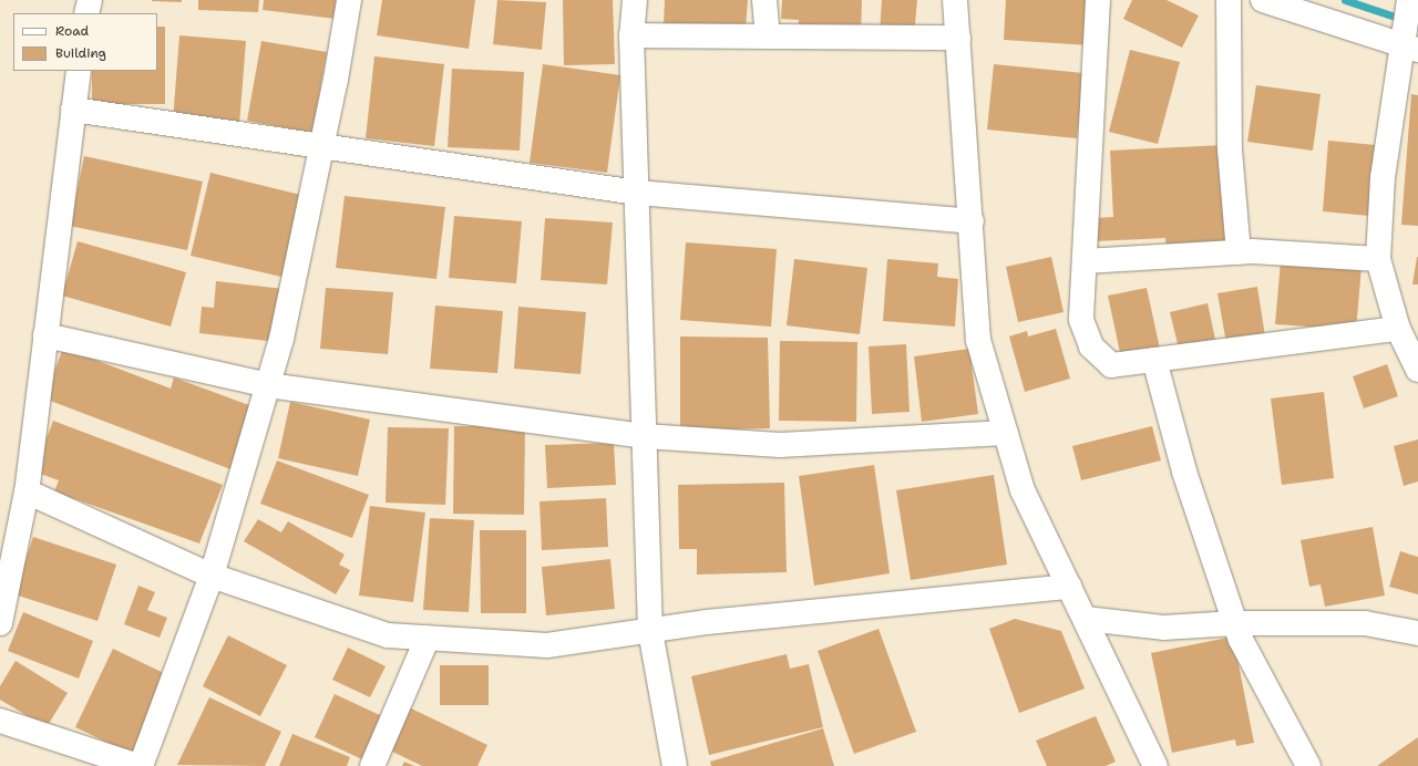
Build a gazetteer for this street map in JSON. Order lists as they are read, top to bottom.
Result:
{
  "legend": ["Road", "Building"]
}
